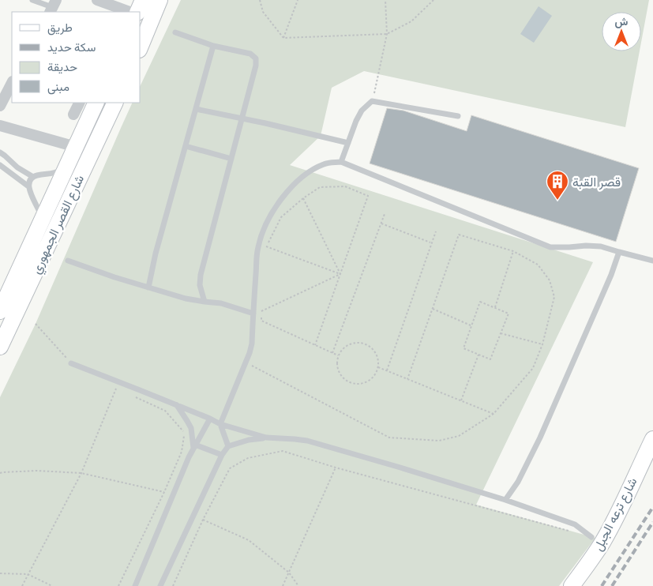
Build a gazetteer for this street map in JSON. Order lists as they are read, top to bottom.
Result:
{
  "streets": {
    "main road": ["شارع القصر الجمهوري", "شارع ترعه الجبل"]
  },
  "places": {
    "building": ["قصر القبة"]
  },
  "legend": [
    "طريق",
    "سكة حديد",
    "حديقة",
    "مبنى"
  ],
  "north": "top"
}
